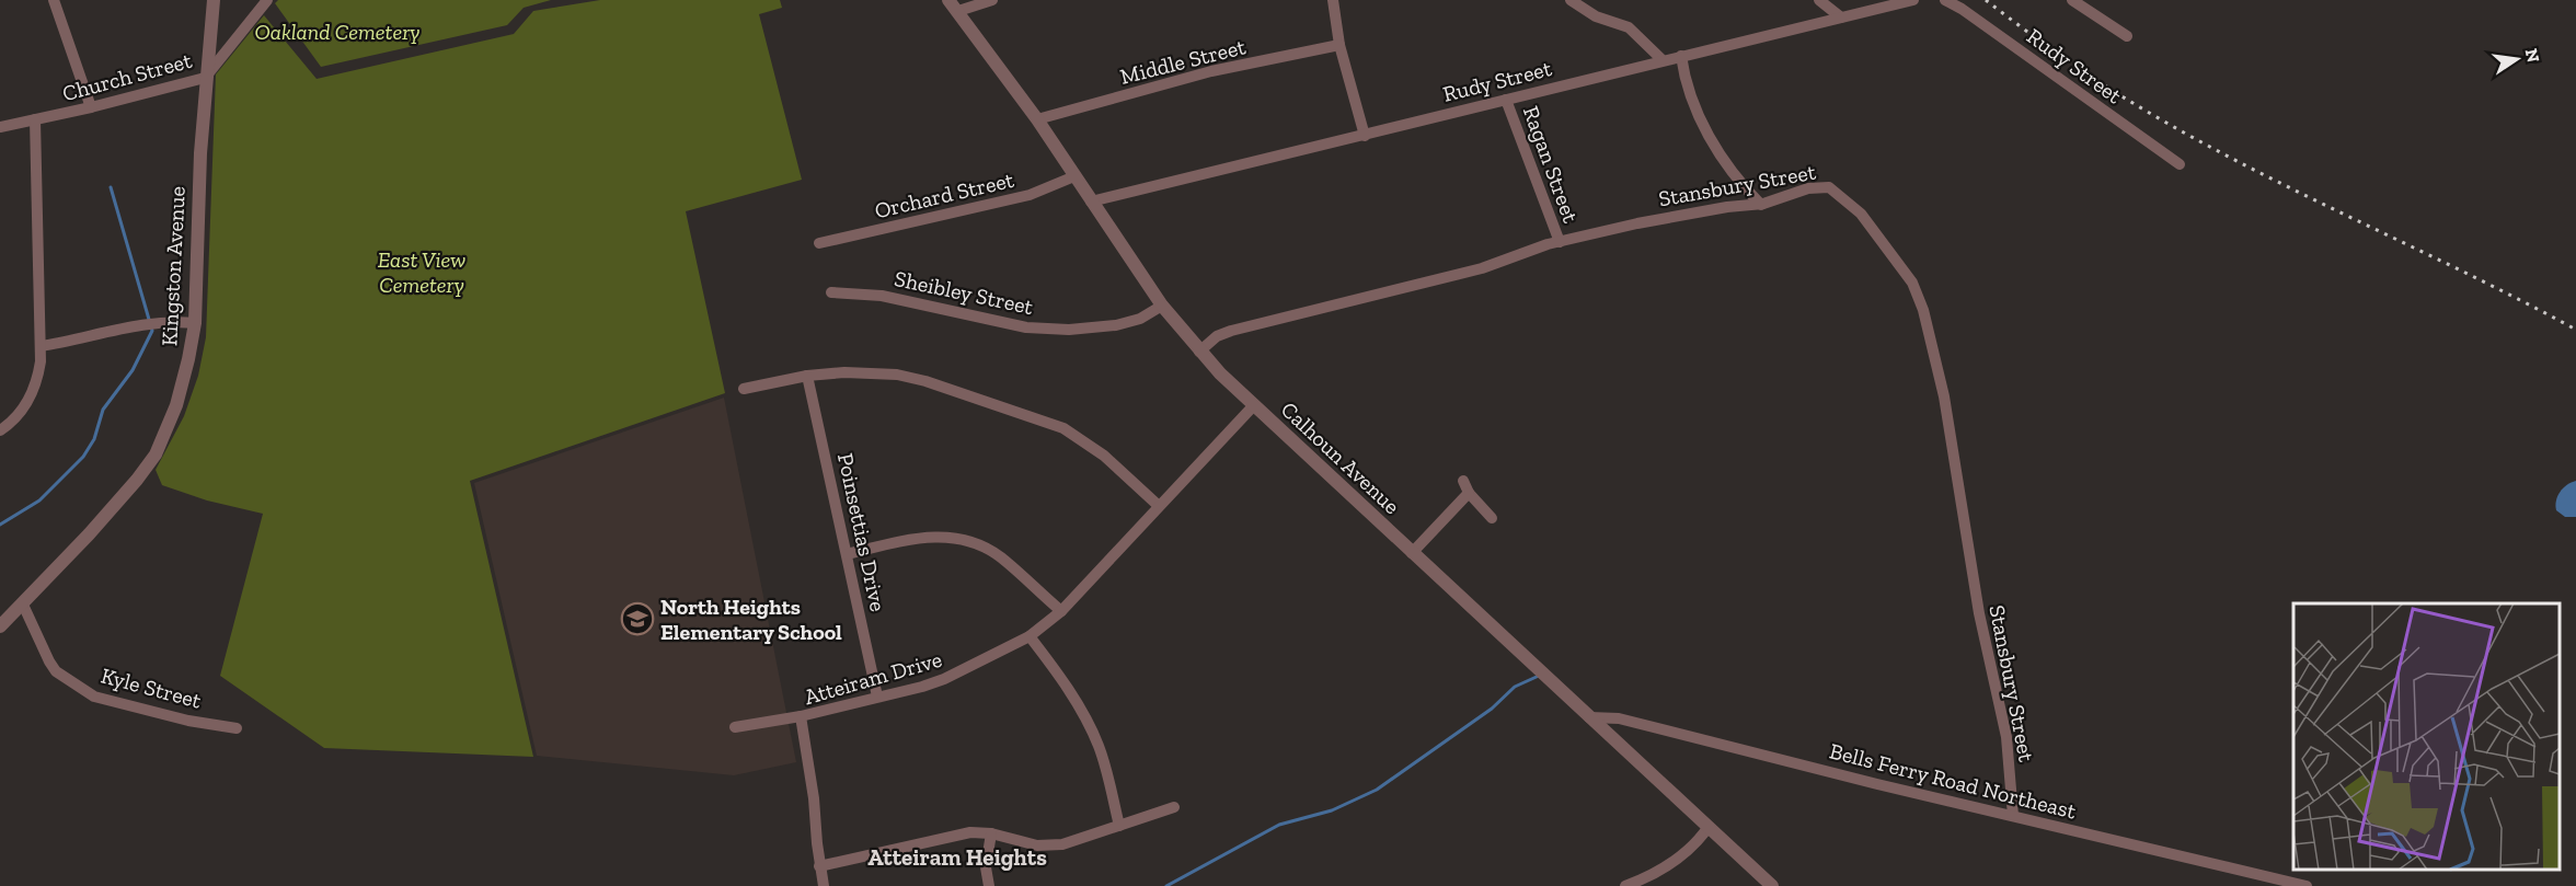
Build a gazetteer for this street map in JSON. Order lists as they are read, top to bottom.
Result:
{
  "streets": {
    "street": [
      "Middle Street",
      "Rudy Street",
      "Church Street",
      "Ragan Street",
      "Stansbury Street",
      "Orchard Street",
      "Kingston Avenue",
      "Sheibley Street",
      "Calhoun Avenue",
      "Poinsettias Drive",
      "Atteiram Drive",
      "Kyle Street",
      "Bells Ferry Road Northeast"
    ]
  },
  "crossings": [
    ["Middle Street", "Calhoun Avenue"],
    ["Rudy Street", "Ragan Street"],
    ["Rudy Street", "Calhoun Avenue"],
    ["Church Street", "Kingston Avenue"],
    ["Ragan Street", "Stansbury Street"],
    ["Stansbury Street", "Calhoun Avenue"],
    ["Stansbury Street", "Bells Ferry Road Northeast"],
    ["Orchard Street", "Calhoun Avenue"],
    ["Kingston Avenue", "Kyle Street"],
    ["Sheibley Street", "Calhoun Avenue"],
    ["Calhoun Avenue", "Atteiram Drive"],
    ["Calhoun Avenue", "Bells Ferry Road Northeast"],
    ["Poinsettias Drive", "Atteiram Drive"]
  ],
  "districts": ["Atteiram Heights"],
  "parks": ["Oakland Cemetery", "East View Cemetery"],
  "places": {
    "school or university": ["North Heights Elementary School"]
  },
  "north": "right"
}
